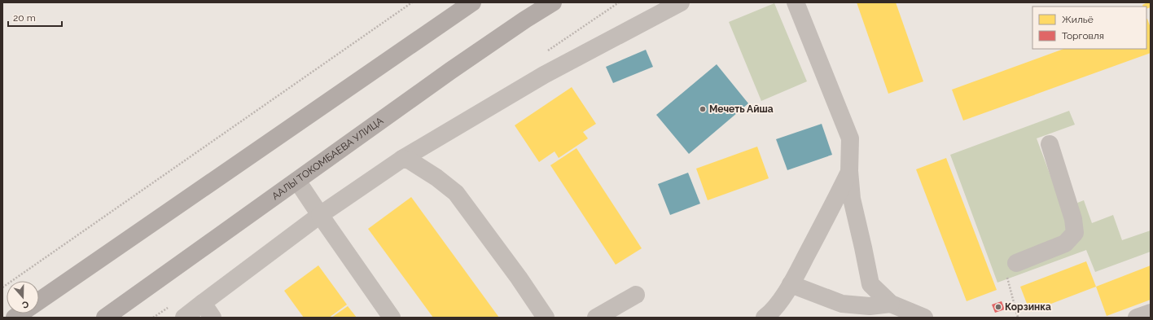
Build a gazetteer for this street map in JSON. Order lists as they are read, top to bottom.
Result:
{
  "streets": {
    "main road": ["ААЛЫ ТОКОМБАЕВА УЛИЦА"]
  },
  "places": ["Мечеть Айша", "Корзинка"],
  "legend": ["Жильё", "Торговля"],
  "scale_bar": "20 m",
  "north": "bottom"
}
